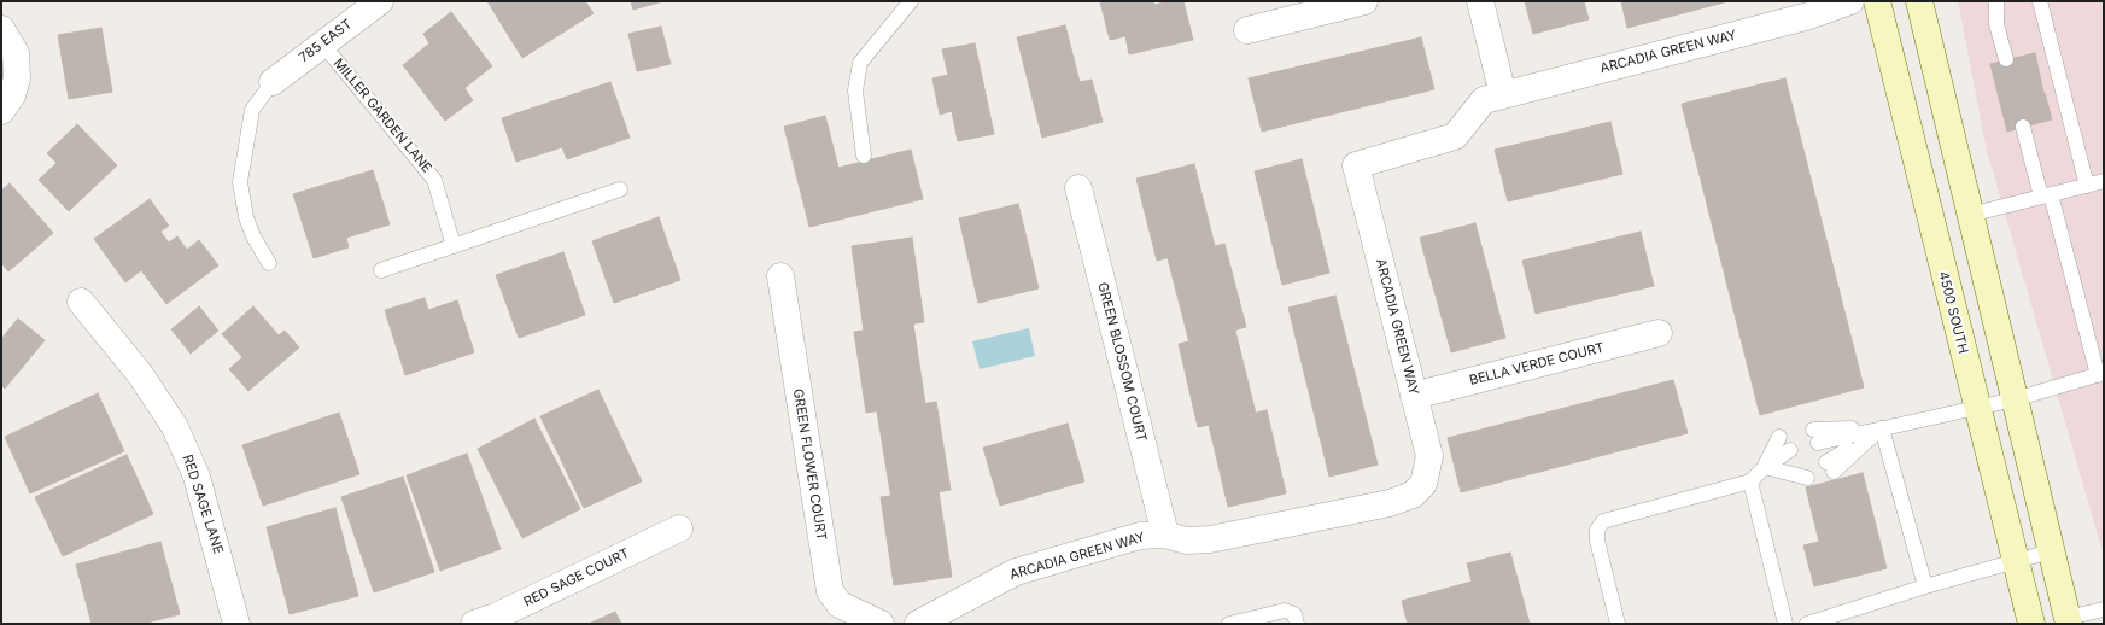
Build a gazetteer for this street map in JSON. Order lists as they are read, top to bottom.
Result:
{
  "streets": {
    "main road": ["4500 SOUTH"],
    "street": [
      "785 EAST",
      "ARCADIA GREEN WAY",
      "GREEN BLOSSOM COURT",
      "BELLA VERDE COURT",
      "GREEN FLOWER COURT",
      "RED SAGE LANE",
      "RED SAGE COURT"
    ],
    "lane": ["MILLER GARDEN LANE"]
  },
  "crossings": [
    ["785 EAST", "MILLER GARDEN LANE"],
    ["ARCADIA GREEN WAY", "GREEN BLOSSOM COURT"],
    ["ARCADIA GREEN WAY", "BELLA VERDE COURT"]
  ]
}
